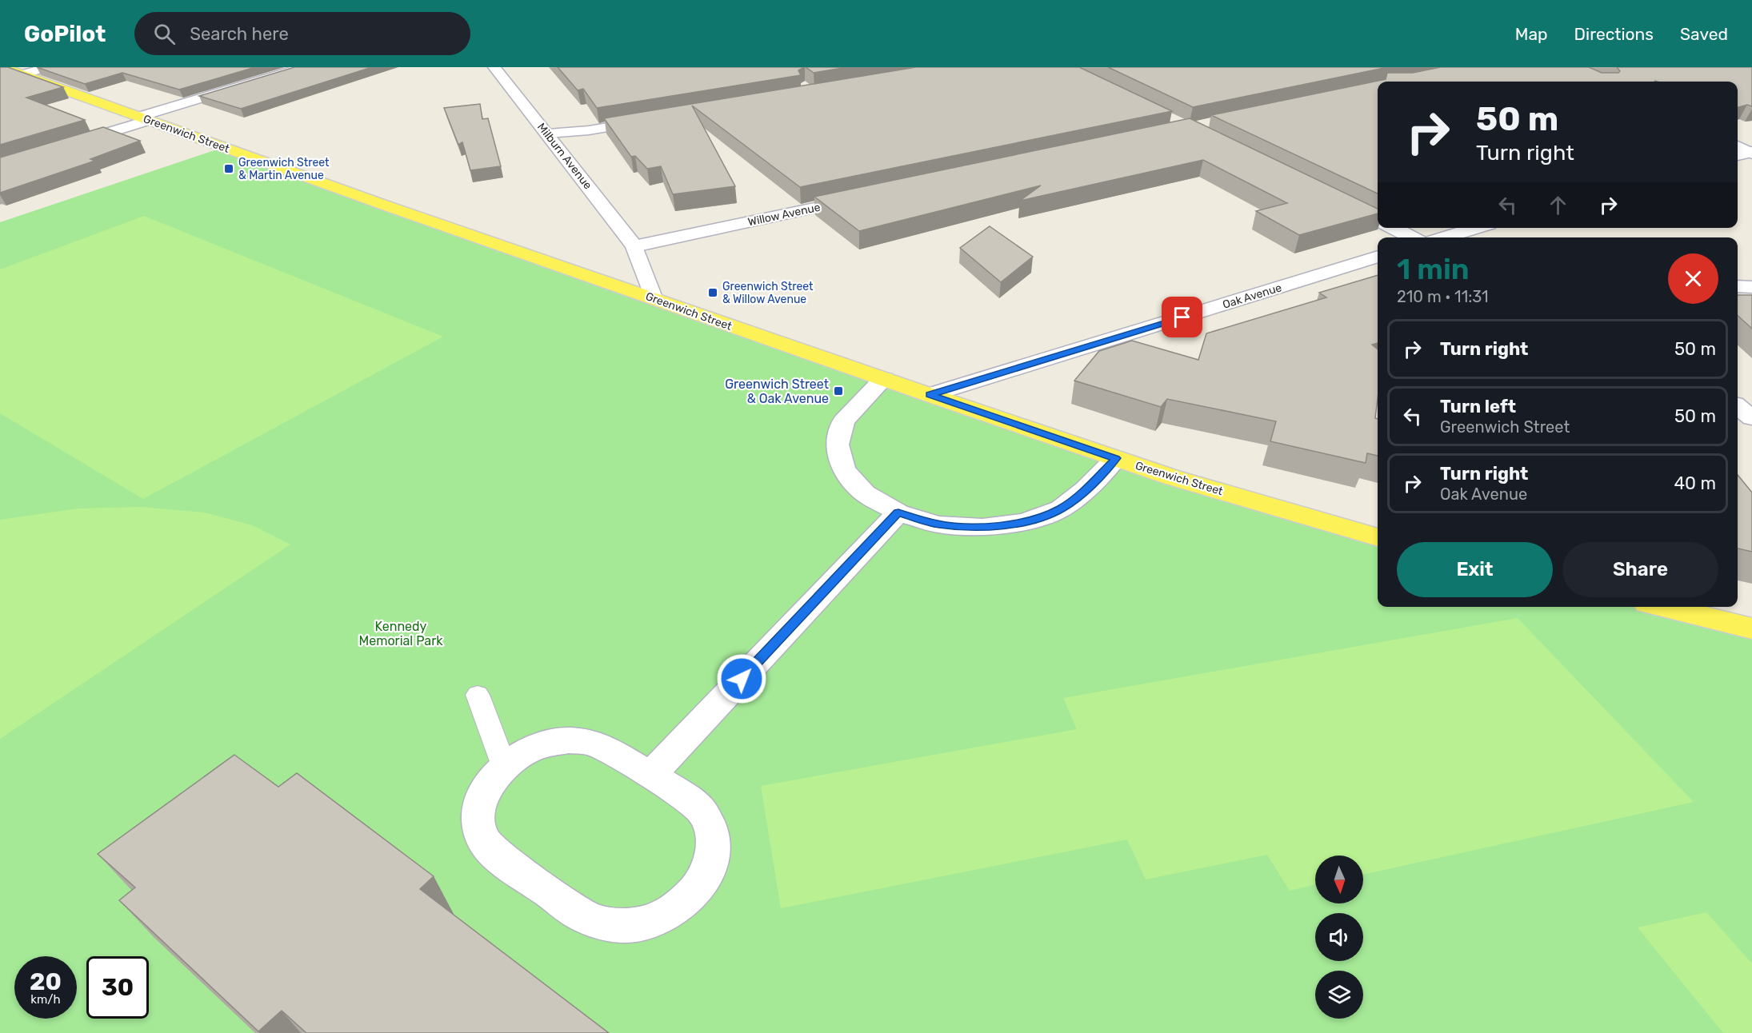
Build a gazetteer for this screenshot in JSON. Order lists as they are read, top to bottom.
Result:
{
  "streets": {
    "main road": ["Greenwich Street"],
    "street": ["Milburn Avenue", "Willow Avenue", "Oak Avenue"]
  },
  "crossings": [
    ["Greenwich Street", "Oak Avenue"],
    ["Milburn Avenue", "Willow Avenue"]
  ],
  "parks": ["Kennedy Memorial Park"],
  "places": {
    "transit": ["Greenwich Street & Martin Avenue", "Greenwich Street & Willow Avenue", "Greenwich Street & Oak Avenue"]
  },
  "north": "bottom",
  "page": {
    "header": "GoPilot",
    "search": "Search here",
    "nav": ["Map", "Directions", "Saved"],
    "turn": ["50 m", "Turn right"],
    "heading": ["1 min", "210 m · 11:31"],
    "list": [
      {
        "name": "Turn right",
        "value": "50 m"
      },
      {
        "name": "Turn left",
        "note": "Greenwich Street",
        "value": "50 m"
      },
      {
        "name": "Turn right",
        "note": "Oak Avenue",
        "value": "40 m"
      }
    ],
    "buttons": ["Exit", "Share"],
    "speed": "20 km/h",
    "limit": "30"
  }
}
